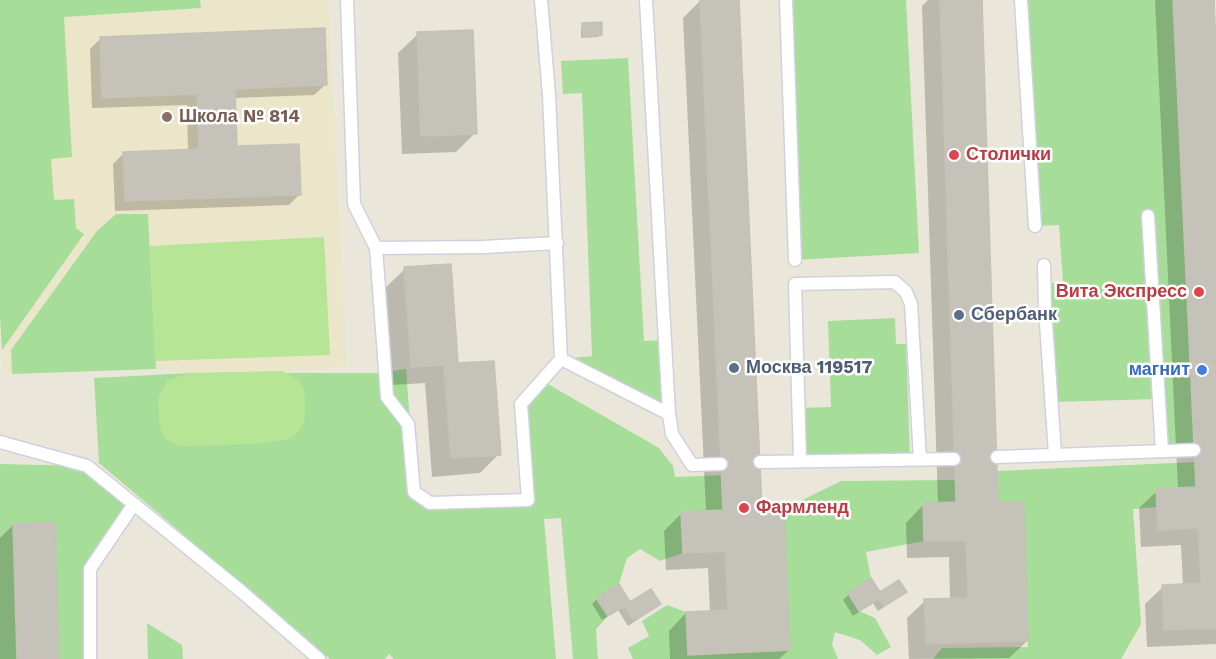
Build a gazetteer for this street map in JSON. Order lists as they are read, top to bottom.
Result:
{
  "places": [
    "Школа № 814",
    "Столички",
    "Вита Экспресс",
    "Сбербанк",
    "Москва 119517",
    "магнит",
    "Фармленд"
  ]
}
